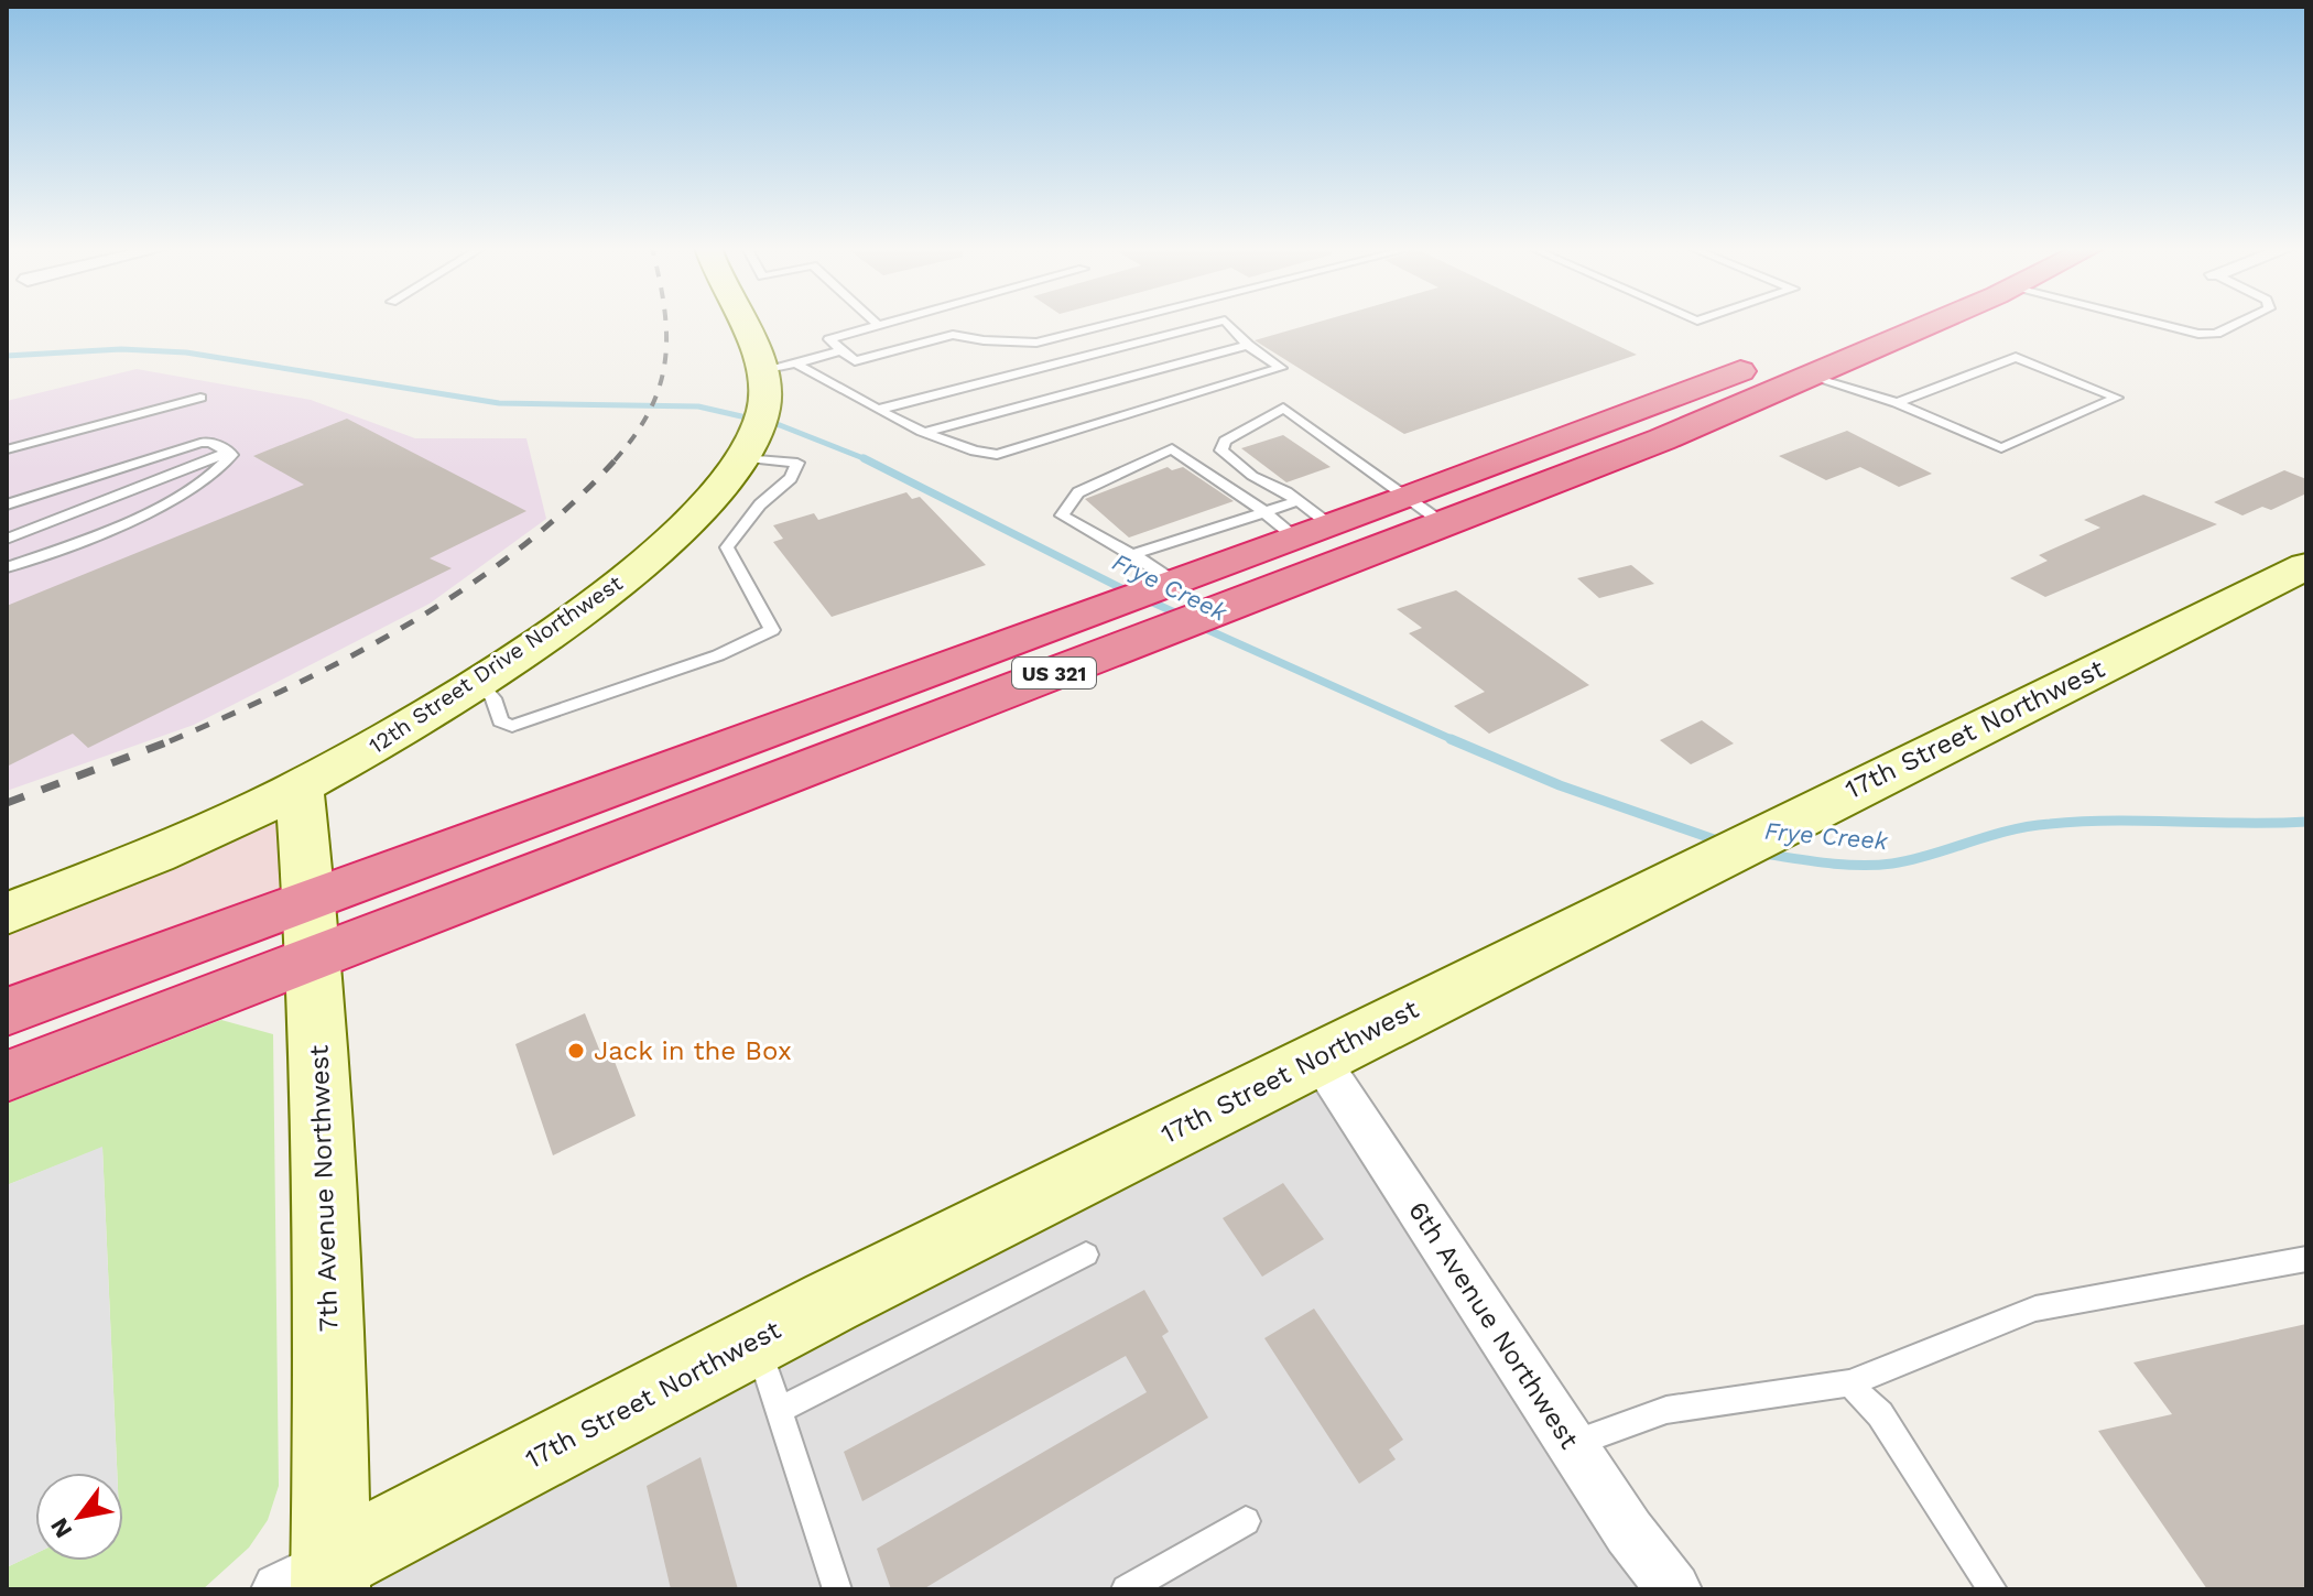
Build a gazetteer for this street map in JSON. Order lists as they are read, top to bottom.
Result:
{
  "streets": {
    "highway": ["US 321"],
    "street": [
      "12th Street Drive Northwest",
      "17th Street Northwest",
      "7th Avenue Northwest",
      "6th Avenue Northwest"
    ]
  },
  "crossings": [
    ["12th Street Drive Northwest", "7th Avenue Northwest"],
    ["US 321", "7th Avenue Northwest"],
    ["17th Street Northwest", "7th Avenue Northwest"],
    ["17th Street Northwest", "6th Avenue Northwest"]
  ],
  "water": ["Frye Creek"],
  "places": ["Jack in the Box"],
  "north": "bottom left"
}
